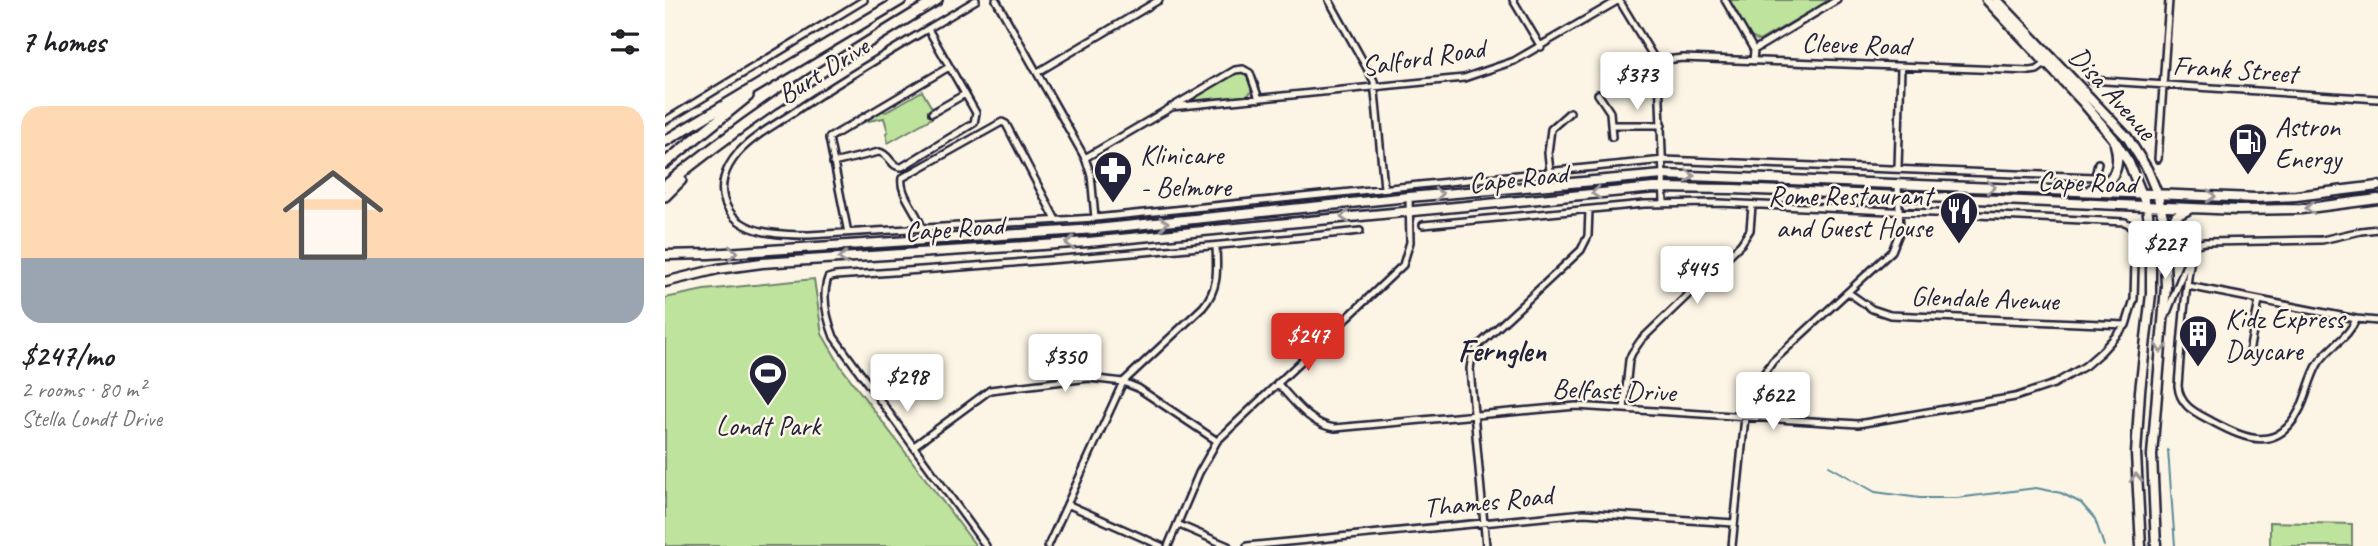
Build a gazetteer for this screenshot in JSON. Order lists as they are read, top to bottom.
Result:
{
  "streets": {
    "main road": ["Disa Avenue", "Cape Road"],
    "street": [
      "Cleeve Road",
      "Salford Road",
      "Frank Street",
      "Burt Drive",
      "Glendale Avenue",
      "Belfast Drive",
      "Thames Road"
    ]
  },
  "crossings": [
    ["Cleeve Road", "Disa Avenue"],
    ["Burt Drive", "Cape Road"],
    ["Disa Avenue", "Cape Road"],
    ["Cape Road", "Belfast Drive"],
    ["Glendale Avenue", "Belfast Drive"]
  ],
  "districts": ["Fernglen"],
  "places": {
    "fuel station": ["Astron Energy"],
    "pharmacy": ["Klinicare - Belmore"],
    "restaurant": ["Rome Restaurant and Guest House"],
    "building": ["Kidz Express Daycare"],
    "sports": ["Londt Park"]
  },
  "page": {
    "heading": "7 homes",
    "price": [
      "$373",
      "$227",
      "$445",
      "$247",
      "$350",
      "$298",
      "$622"
    ],
    "list": [
      {
        "name": "$247/mo",
        "note": "2 rooms · 80 m² · Stella Londt Drive"
      }
    ]
  }
}
